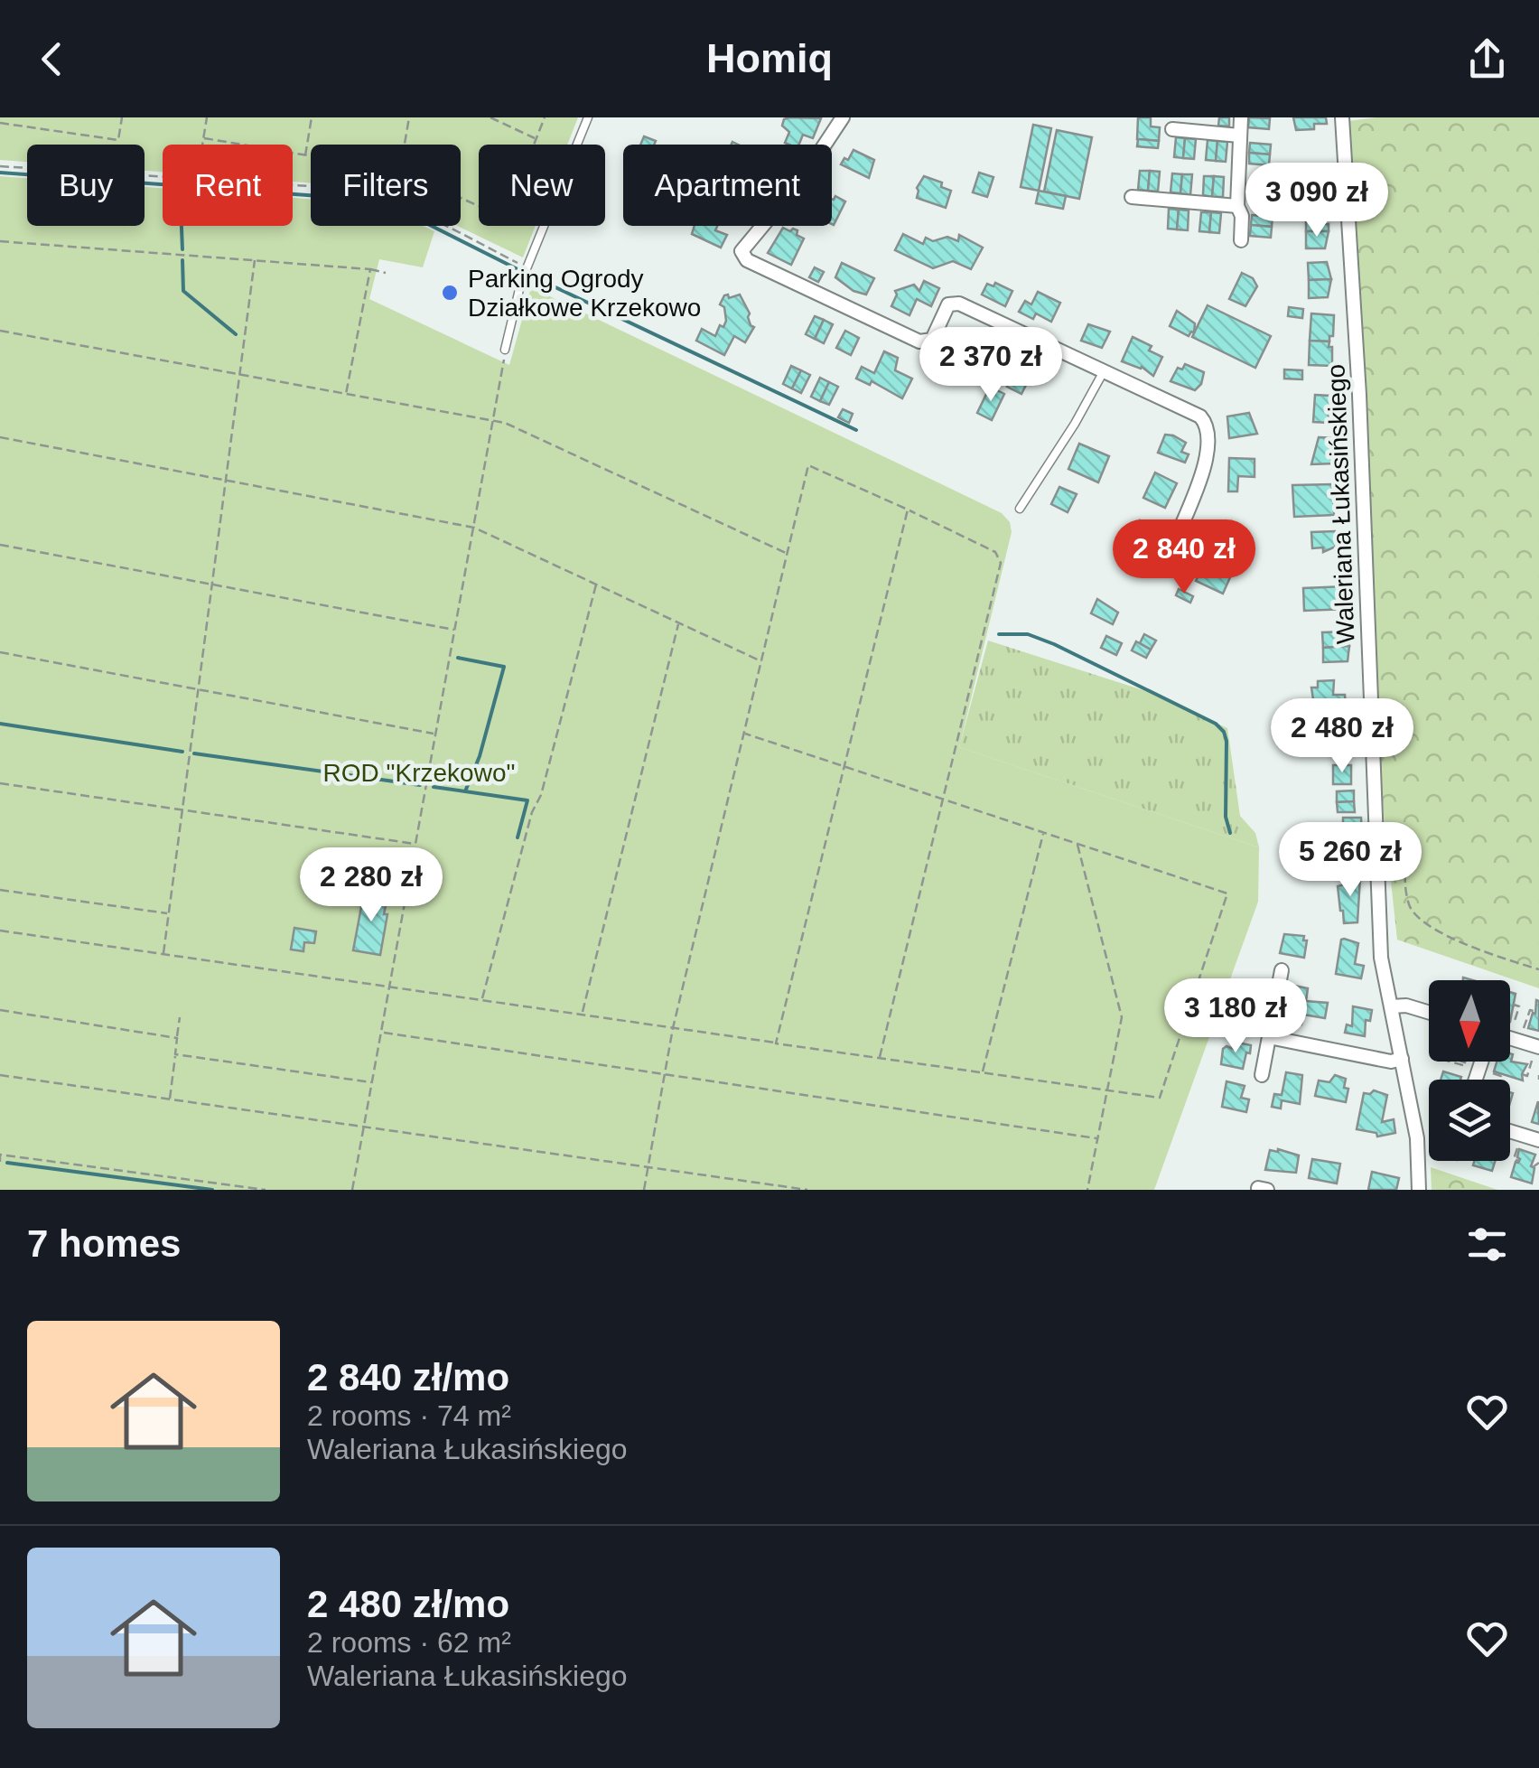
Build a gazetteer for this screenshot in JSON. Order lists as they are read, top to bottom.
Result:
{
  "streets": {
    "street": ["Waleriana Łukasińskiego"]
  },
  "parks": ["ROD \"Krzekowo\""],
  "places": ["Parking Ogrody Działkowe Krzekowo"],
  "north": "bottom",
  "page": {
    "header": "Homiq",
    "chip": [
      "Buy",
      "Rent",
      "Filters",
      "New",
      "Apartment"
    ],
    "price": [
      "3 090 zł",
      "2 370 zł",
      "2 840 zł",
      "2 480 zł",
      "5 260 zł",
      "2 280 zł",
      "3 180 zł"
    ],
    "heading": "7 homes",
    "list": [
      {
        "name": "2 840 zł/mo",
        "note": "2 rooms · 74 m² · Waleriana Łukasińskiego"
      },
      {
        "name": "2 480 zł/mo",
        "note": "2 rooms · 62 m² · Waleriana Łukasińskiego"
      }
    ]
  }
}
